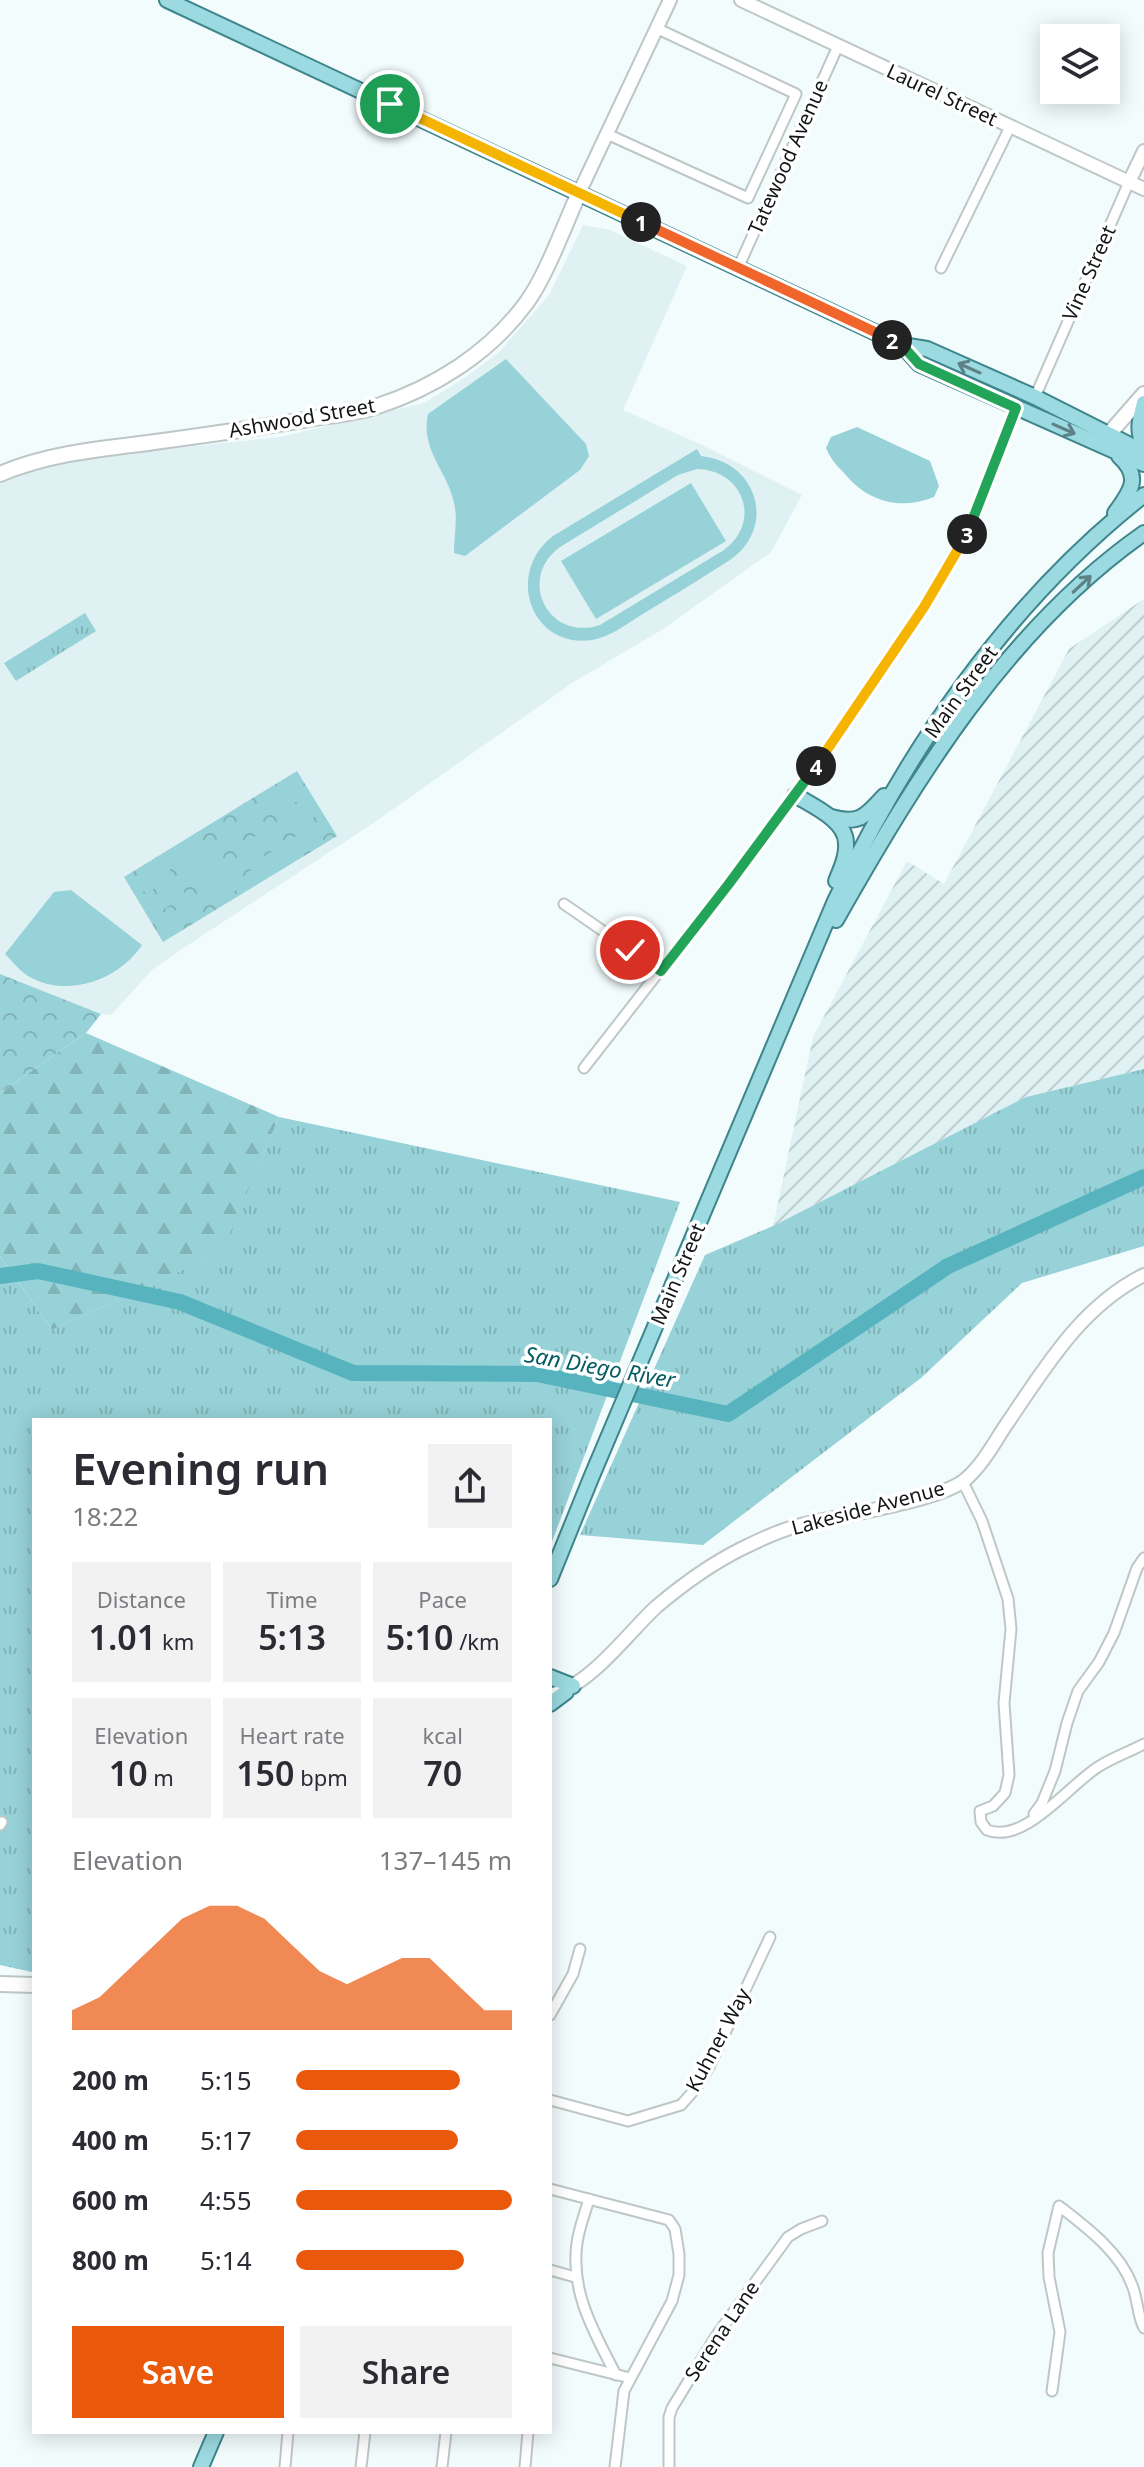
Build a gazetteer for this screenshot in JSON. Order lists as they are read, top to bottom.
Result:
{
  "streets": {
    "main road": ["Ashwood Street", "Main Street"],
    "street": [
      "Laurel Street",
      "Tatewood Avenue",
      "Vine Street",
      "Lakeside Avenue",
      "Kuhner Way",
      "Serena Lane"
    ]
  },
  "crossings": [
    ["Laurel Street", "Tatewood Avenue"],
    ["Laurel Street", "Vine Street"]
  ],
  "water": ["San Diego River"],
  "page": {
    "pins": [
      "1",
      "2",
      "3",
      "4"
    ],
    "heading": ["Evening run", "18:22"],
    "stats": [
      ["Distance", "1.01 km"],
      ["Time", "5:13"],
      ["Pace", "5:10 /km"],
      ["Elevation", "10 m"],
      ["Heart rate", "150 bpm"],
      ["kcal", "70"]
    ],
    "chart": ["Elevation", "137–145 m"],
    "list": [
      {
        "name": "200 m",
        "note": "5:15"
      },
      {
        "name": "400 m",
        "note": "5:17"
      },
      {
        "name": "600 m",
        "note": "4:55"
      },
      {
        "name": "800 m",
        "note": "5:14"
      }
    ],
    "buttons": ["Save", "Share"]
  }
}
